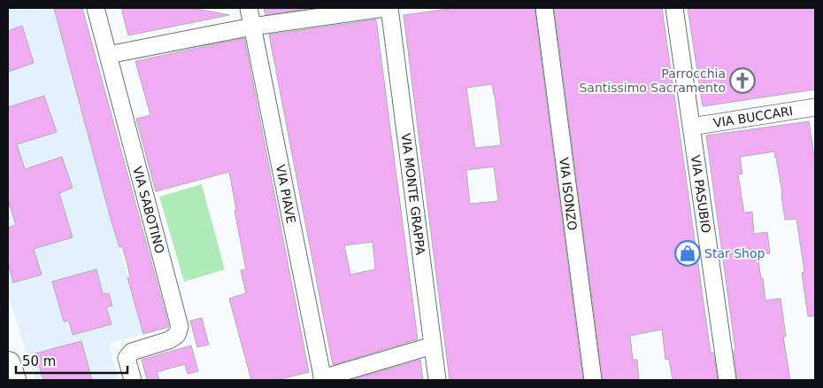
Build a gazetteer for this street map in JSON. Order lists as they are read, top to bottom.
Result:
{
  "streets": {
    "street": [
      "VIA BUCCARI",
      "VIA PIAVE",
      "VIA MONTE GRAPPA",
      "VIA ISONZO",
      "VIA PASUBIO",
      "VIA SABOTINO"
    ]
  },
  "crossings": [
    ["VIA BUCCARI", "VIA PASUBIO"]
  ],
  "places": {
    "church": ["Parrocchia Santissimo Sacramento"],
    "shop": ["Star Shop"]
  },
  "scale_bar": "50 m"
}
